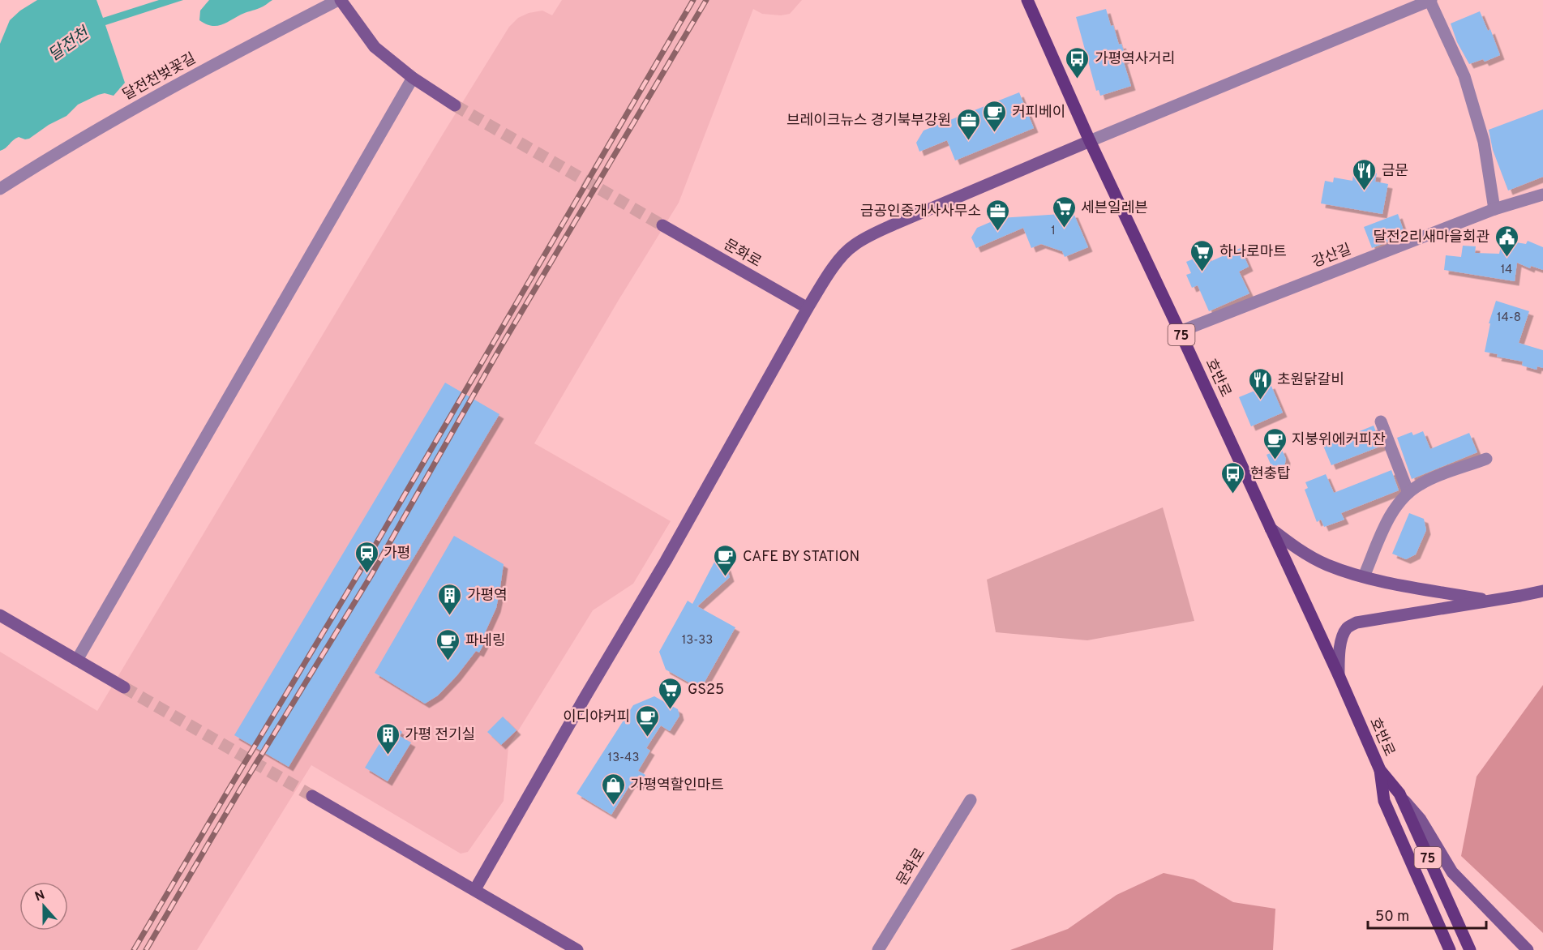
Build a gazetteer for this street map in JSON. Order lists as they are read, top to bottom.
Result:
{
  "streets": {
    "main road": ["75", "호반로"],
    "street": ["달전천벚꽃길", "문화로", "강산길"]
  },
  "crossings": [
    ["강산길", "호반로"]
  ],
  "water": ["달전천"],
  "places": {
    "bus stop": ["가평역사거리", "현충탑"],
    "cafe": [
      "커피베이",
      "지붕위에커피잔",
      "CAFE BY STATION",
      "파네링",
      "이디야커피"
    ],
    "office": ["브레이크뉴스 경기북부강원", "금공인중개사사무소"],
    "restaurant": ["금문", "초원닭갈비"],
    "supermarket": ["세븐일레븐", "하나로마트", "GS25"],
    "public building": ["달전2리새마을회관"],
    "station": ["가평"],
    "building": ["가평역", "가평 전기실"],
    "shop": ["가평역할인마트"]
  },
  "house_numbers": [
    "1",
    "14",
    "14-8",
    "13-33",
    "13-43"
  ],
  "scale_bar": "50 m",
  "north": "top"
}
